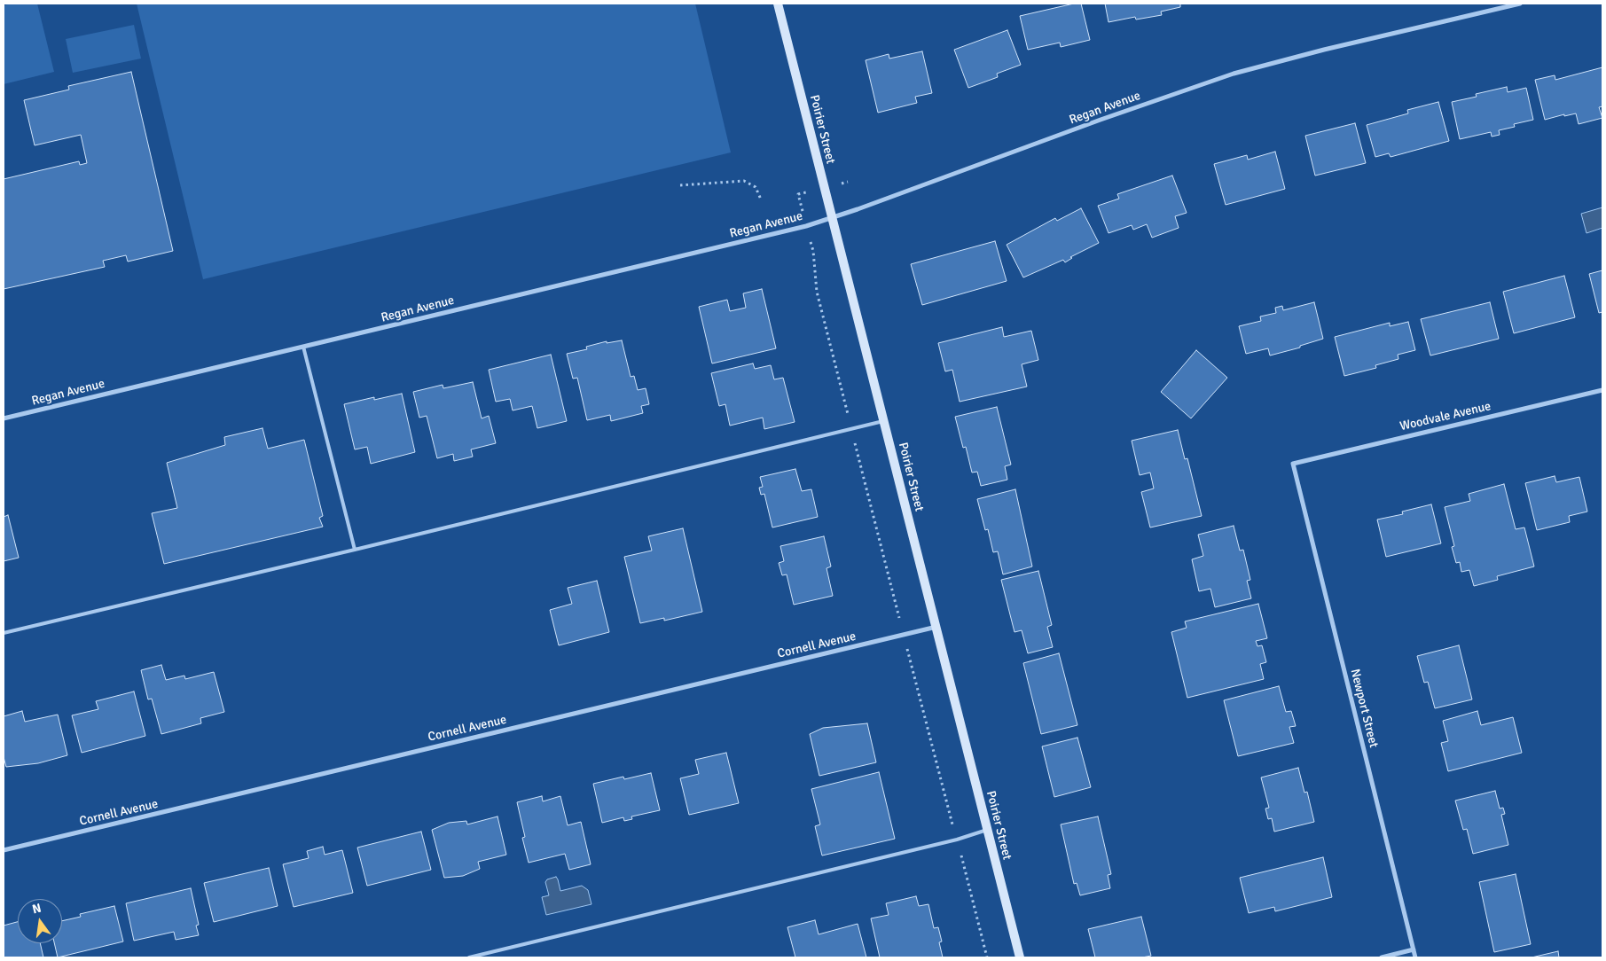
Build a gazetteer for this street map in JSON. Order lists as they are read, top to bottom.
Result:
{
  "streets": {
    "street": [
      "Regan Avenue",
      "Poirier Street",
      "Woodvale Avenue",
      "Cornell Avenue",
      "Newport Street"
    ]
  },
  "crossings": [
    ["Regan Avenue", "Poirier Street"],
    ["Poirier Street", "Cornell Avenue"],
    ["Woodvale Avenue", "Newport Street"]
  ],
  "north": "top"
}
